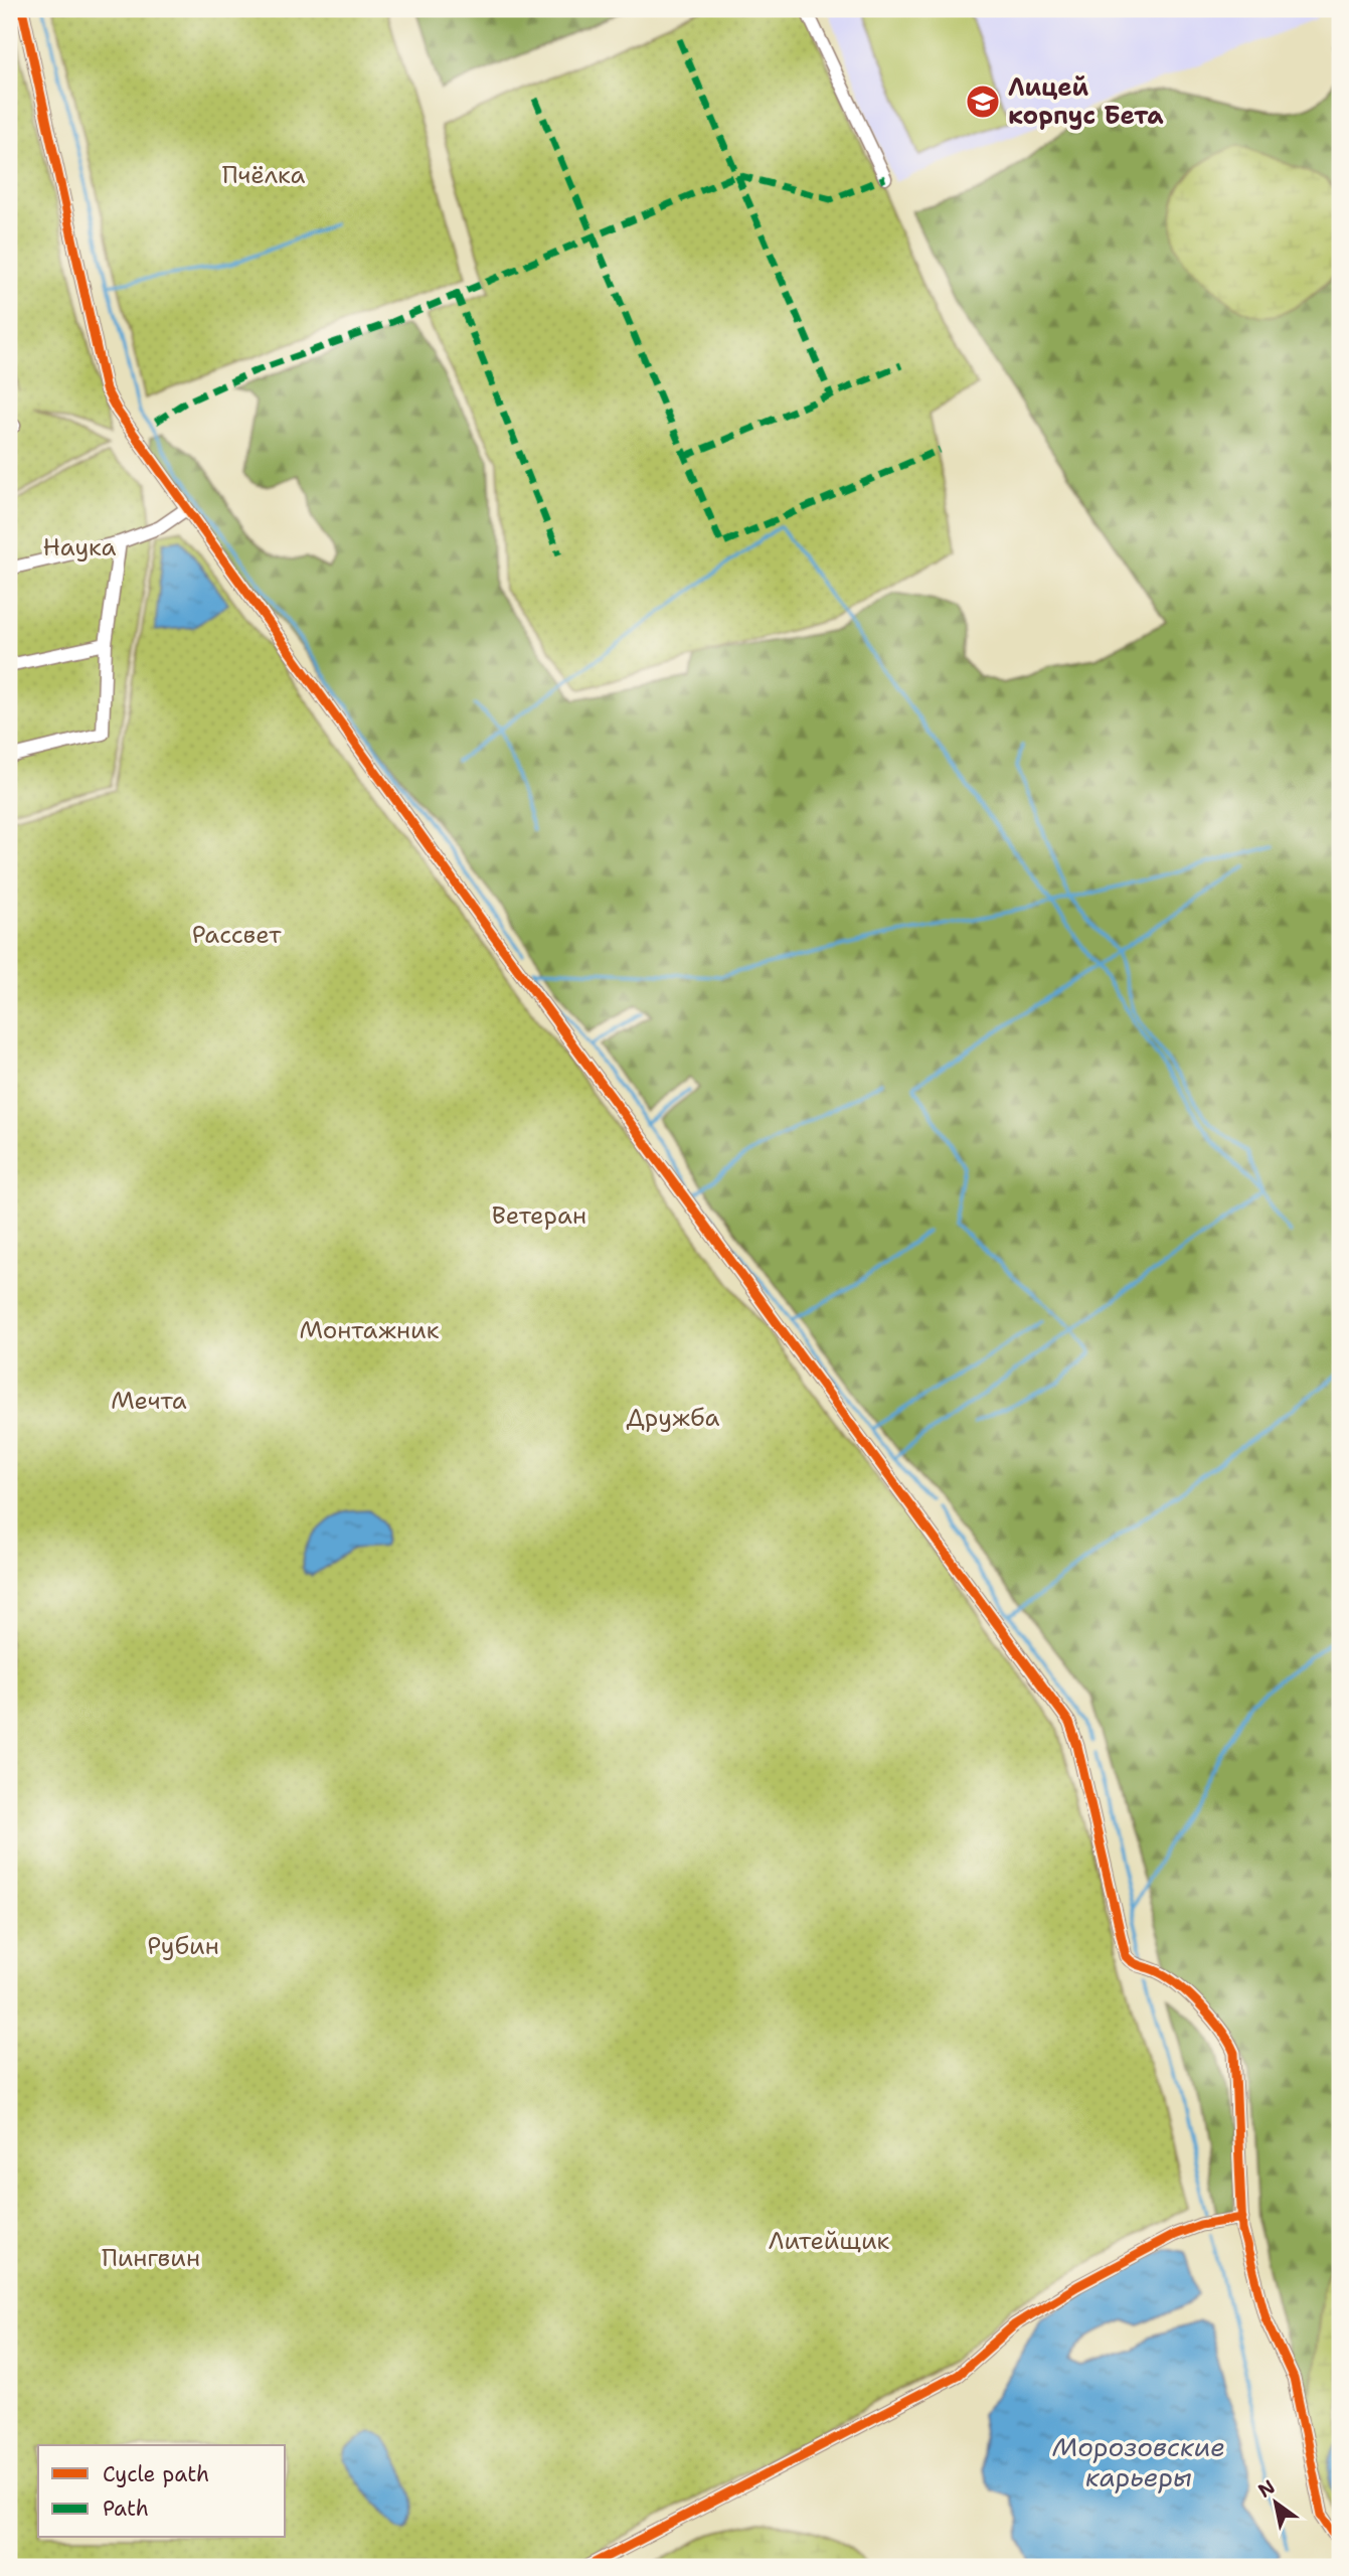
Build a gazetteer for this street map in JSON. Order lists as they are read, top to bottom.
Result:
{
  "water": ["Морозовские карьеры"],
  "parks": [
    "Пчёлка",
    "Наука",
    "Рассвет",
    "Ветеран",
    "Монтажник",
    "Мечта",
    "Дружба",
    "Рубин",
    "Литейщик",
    "Пингвин"
  ],
  "places": {
    "school or university": ["Лицей корпус Бета"]
  },
  "legend": ["Cycle path", "Path"],
  "north": "top left"
}
